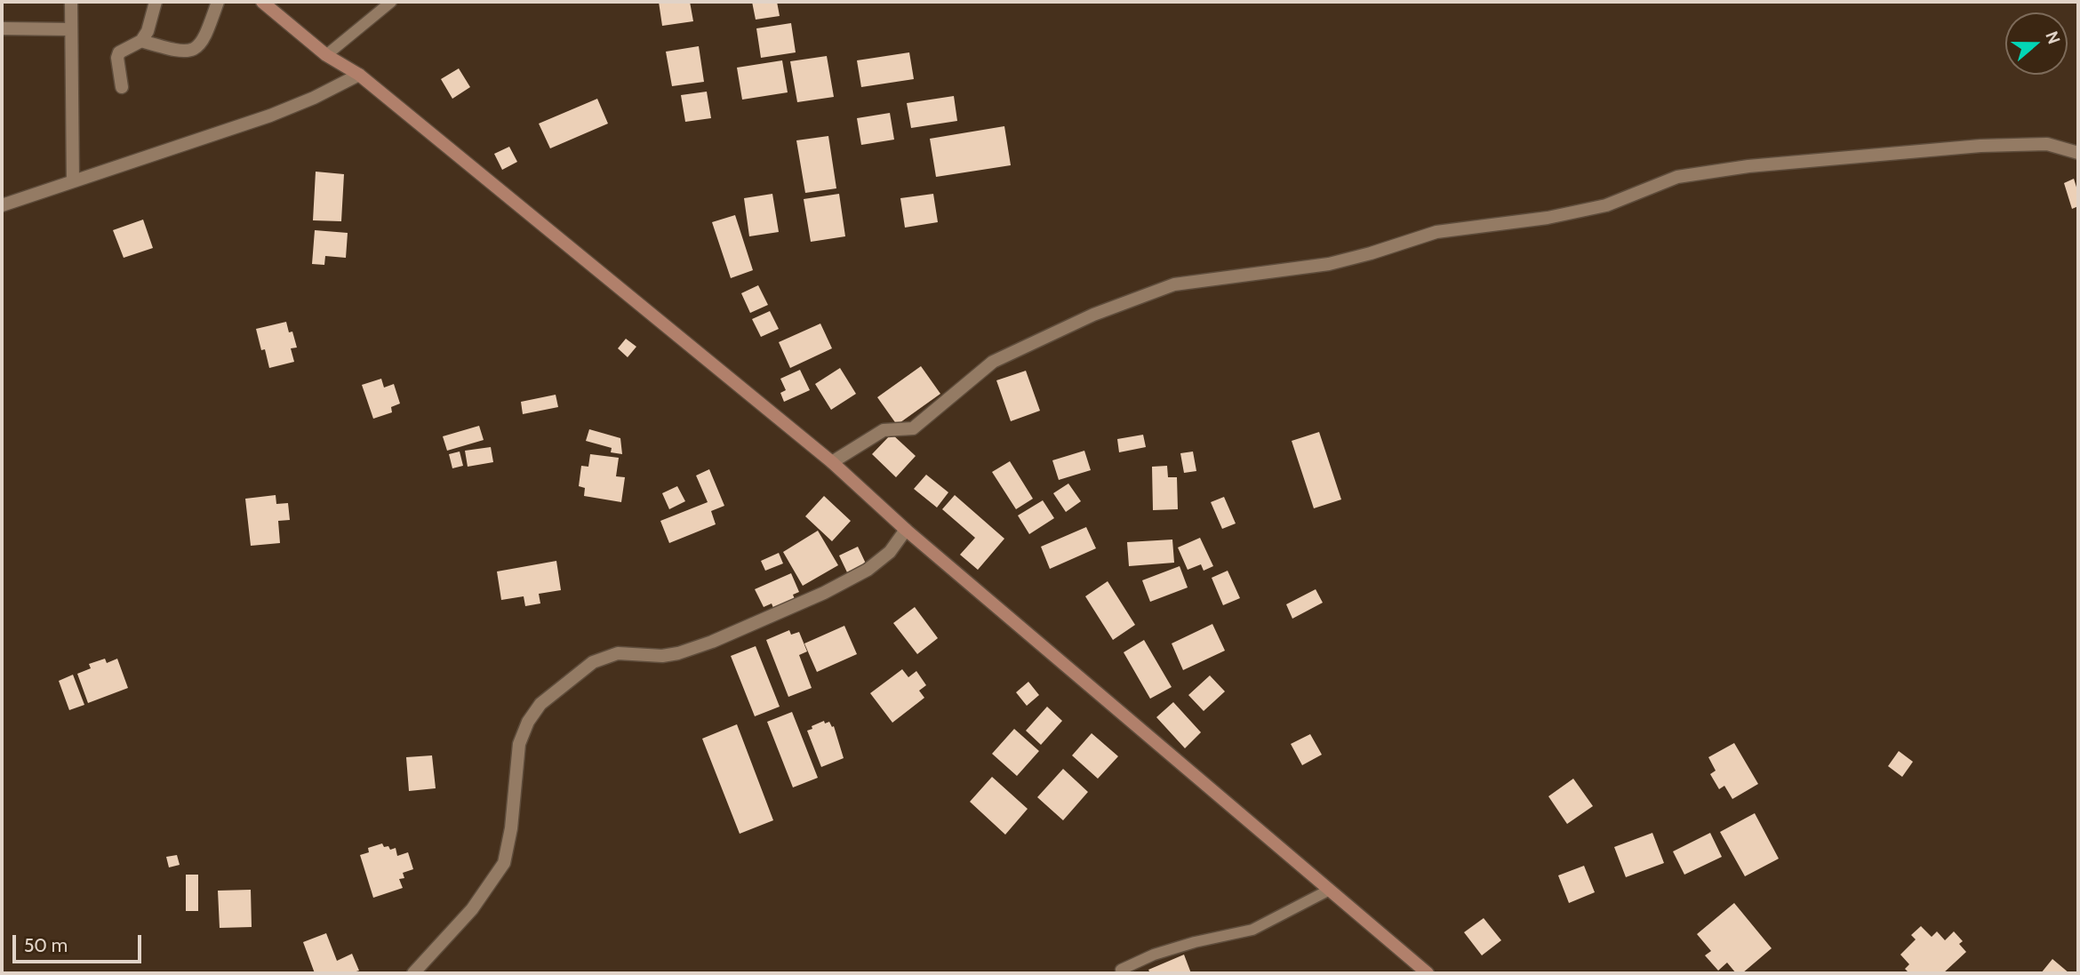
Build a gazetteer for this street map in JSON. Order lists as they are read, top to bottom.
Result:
{
  "scale_bar": "50 m",
  "north": "right"
}
